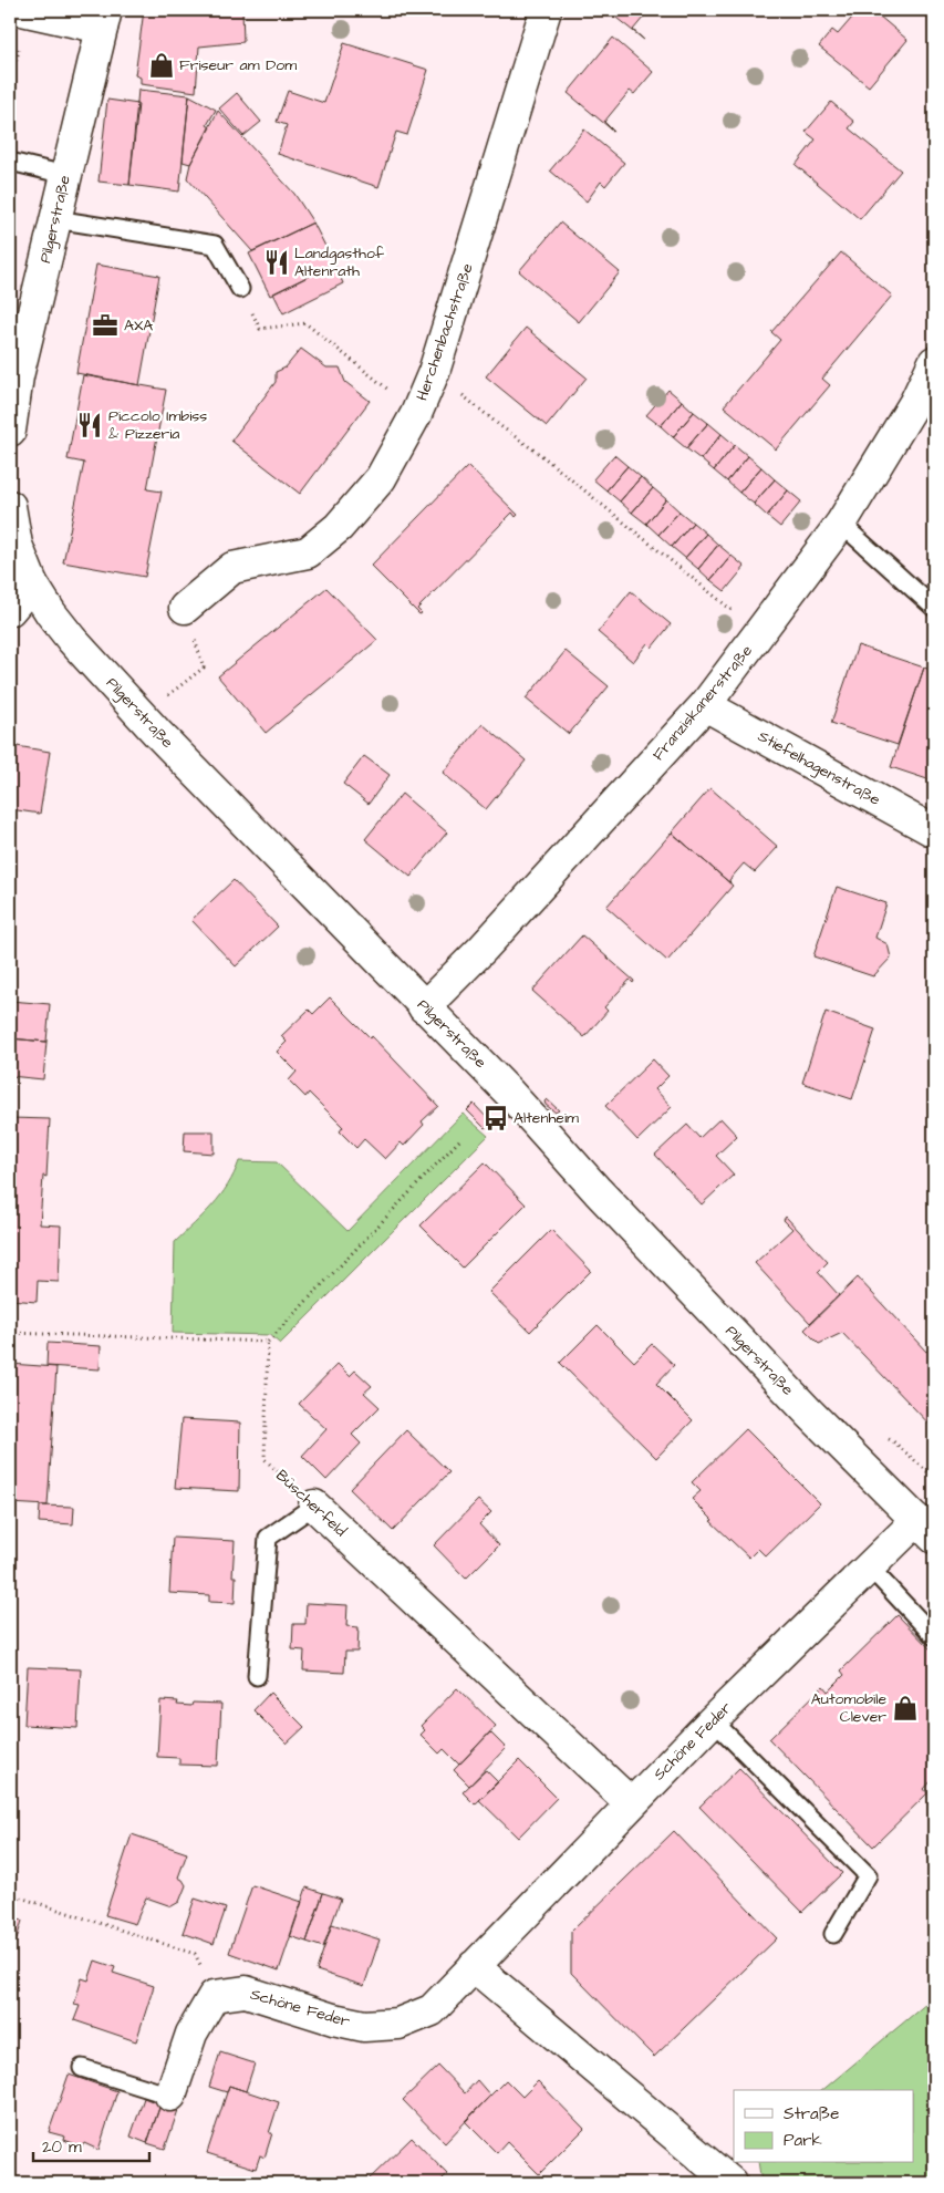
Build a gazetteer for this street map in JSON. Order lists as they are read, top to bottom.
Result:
{
  "streets": {
    "street": [
      "Pilgerstraße",
      "Herchenbachstraße",
      "Franziskanerstraße",
      "Stiefelhagenstraße",
      "Büscherfeld",
      "Schöne Feder"
    ]
  },
  "crossings": [
    ["Pilgerstraße", "Franziskanerstraße"],
    ["Pilgerstraße", "Schöne Feder"],
    ["Franziskanerstraße", "Stiefelhagenstraße"],
    ["Büscherfeld", "Schöne Feder"]
  ],
  "places": {
    "shop": ["Friseur am Dom", "Automobile Clever"],
    "restaurant": ["Landgasthof Altenrath", "Piccolo Imbiss & Pizzeria"],
    "office": ["AXA"],
    "bus stop": ["Altenheim"]
  },
  "legend": ["Straße", "Park"],
  "scale_bar": "20 m"
}
